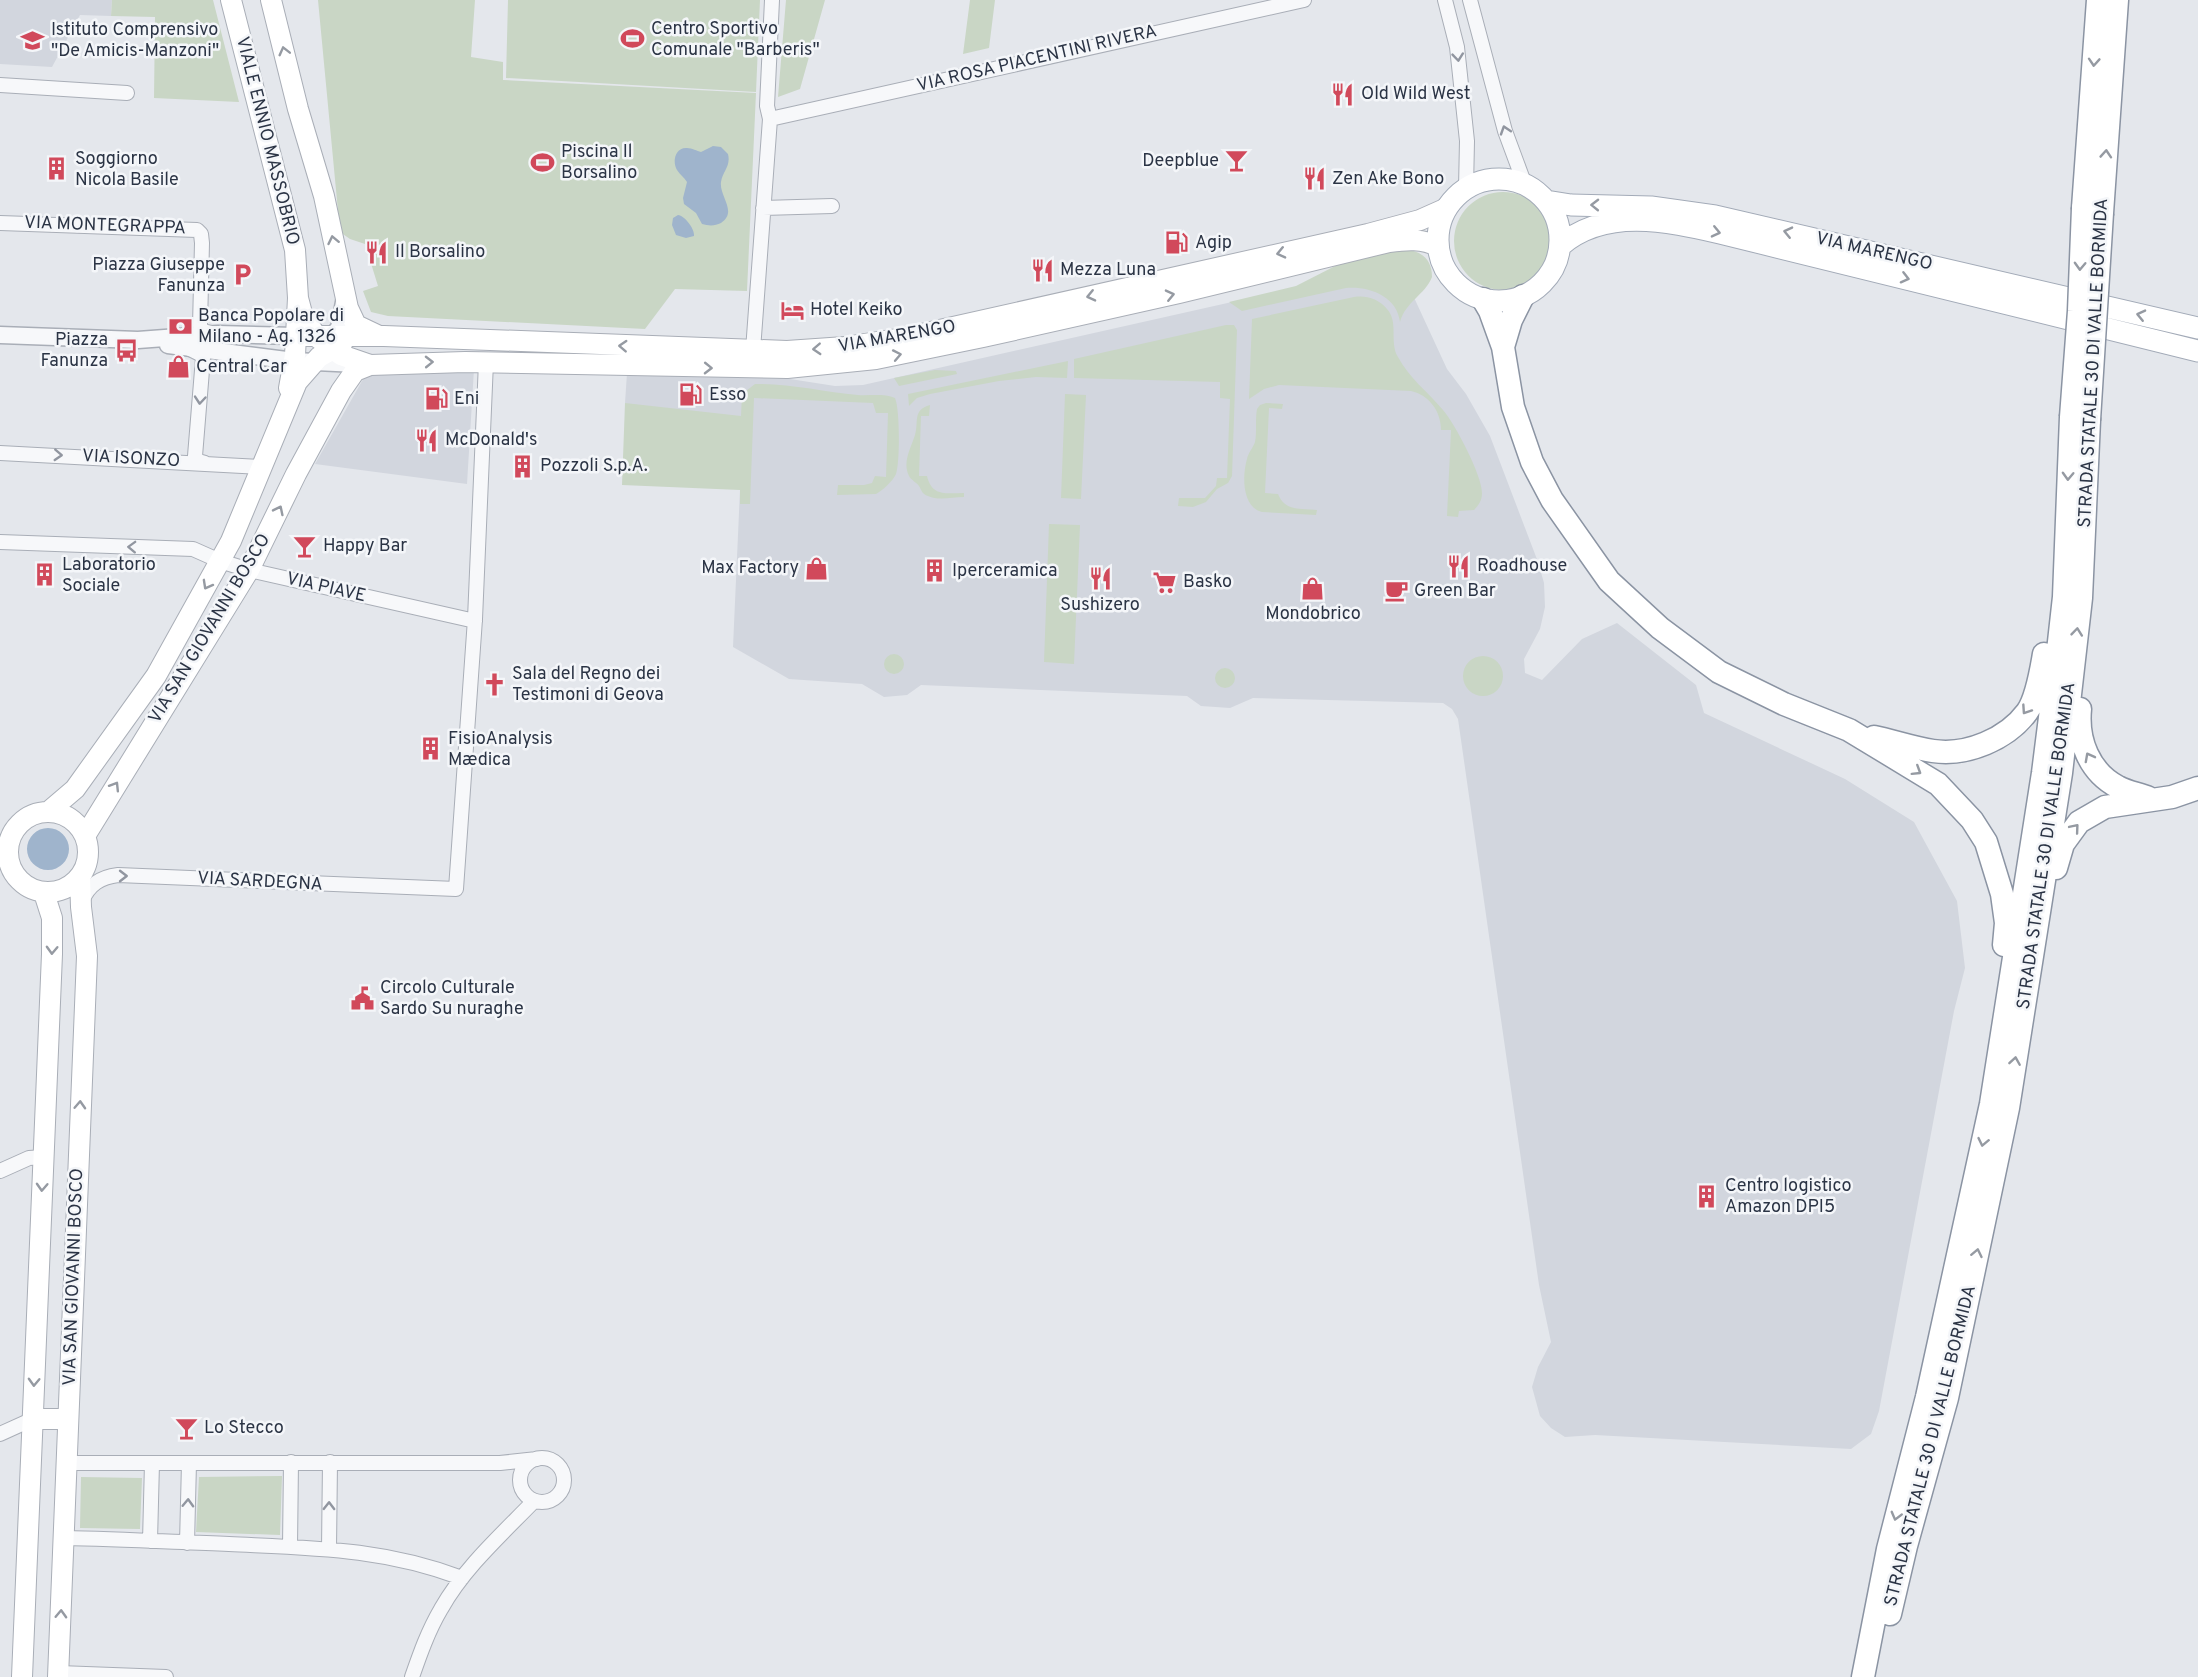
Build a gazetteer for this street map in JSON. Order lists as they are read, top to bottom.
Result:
{
  "streets": {
    "highway": ["STRADA STATALE 30 DI VALLE BORMIDA"],
    "main road": ["VIALE ENNIO MASSOBRIO", "VIA MARENGO", "VIA SAN GIOVANNI BOSCO"],
    "street": [
      "VIA ROSA PIACENTINI RIVERA",
      "VIA MONTEGRAPPA",
      "VIA ISONZO",
      "VIA PIAVE",
      "VIA SARDEGNA"
    ]
  },
  "crossings": [
    ["VIA MARENGO", "VIA SAN GIOVANNI BOSCO"],
    ["VIA ISONZO", "VIA SAN GIOVANNI BOSCO"],
    ["VIA PIAVE", "VIA SAN GIOVANNI BOSCO"],
    ["VIA PIAVE", "VIA SARDEGNA"],
    ["VIA SAN GIOVANNI BOSCO", "VIA SARDEGNA"]
  ],
  "one_way": ["VIA PIAVE"],
  "places": {
    "sports": ["Centro Sportivo Comunale \"Barberis\"", "Piscina Il Borsalino"],
    "school or university": ["Istituto Comprensivo \"De Amicis-Manzoni\""],
    "restaurant": [
      "Old Wild West",
      "Zen Ake Bono",
      "Il Borsalino",
      "Mezza Luna",
      "McDonald's",
      "Roadhouse",
      "Sushizero"
    ],
    "bar": ["Deepblue", "Happy Bar", "Lo Stecco"],
    "building": [
      "Soggiorno Nicola Basile",
      "Pozzoli S.p.A.",
      "Iperceramica",
      "Laboratorio Sociale",
      "FisioAnalysis Mædica",
      "Centro logistico Amazon DPI5"
    ],
    "fuel station": ["Agip", "Esso", "Eni"],
    "parking": ["Piazza Giuseppe Fanunza"],
    "hotel": ["Hotel Keiko"],
    "bank": ["Banca Popolare di Milano - Ag. 1326"],
    "bus stop": ["Piazza Fanunza"],
    "shop": ["Central Car", "Max Factory", "Mondobrico"],
    "supermarket": ["Basko"],
    "cafe": ["Green Bar"],
    "church": ["Sala del Regno dei Testimoni di Geova"],
    "public building": ["Circolo Culturale Sardo Su nuraghe"]
  }
}
